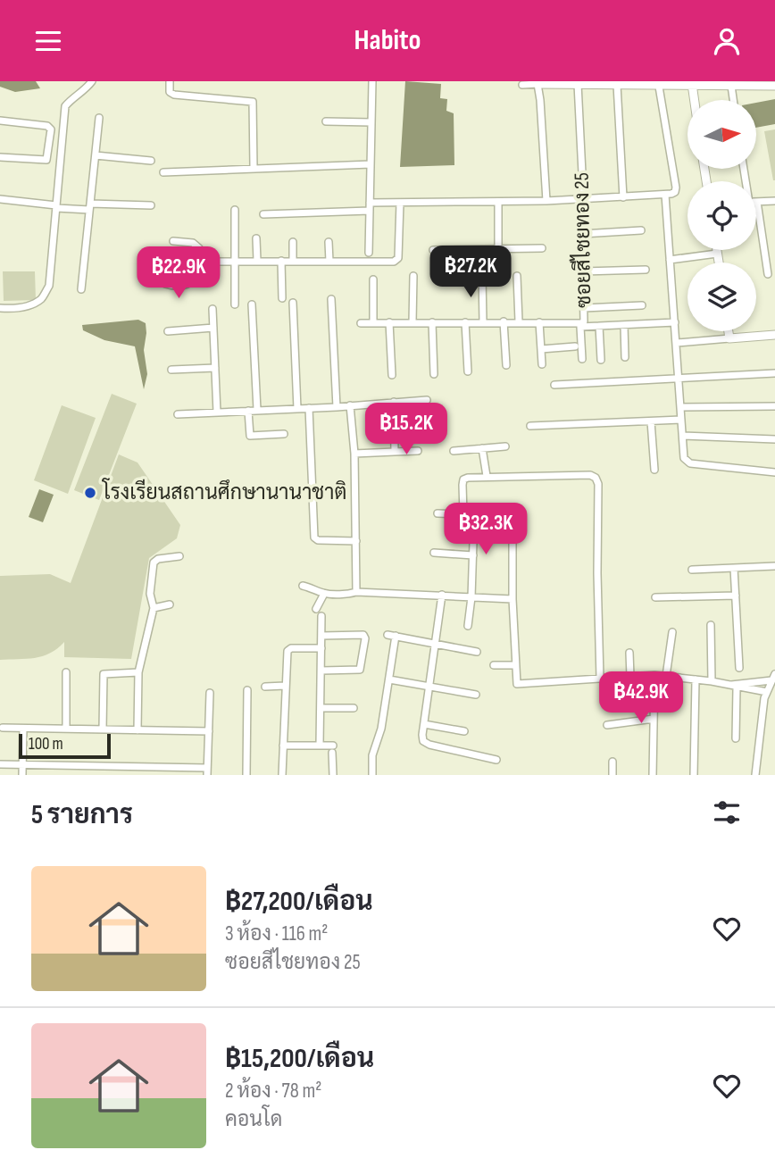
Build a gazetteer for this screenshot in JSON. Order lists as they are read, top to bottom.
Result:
{
  "streets": {
    "street": ["ซอยสีไชยทอง 25"]
  },
  "places": ["โรงเรียนสถานศึกษานานาชาติ"],
  "scale_bar": "100 m",
  "north": "right",
  "page": {
    "header": "Habito",
    "price": [
      "฿27.2K",
      "฿22.9K",
      "฿15.2K",
      "฿32.3K",
      "฿42.9K"
    ],
    "scale": "100 m",
    "heading": "5 รายการ",
    "list": [
      {
        "name": "฿27,200/เดือน",
        "note": "3 ห้อง · 116 m² · ซอยสีไชยทอง 25"
      },
      {
        "name": "฿15,200/เดือน",
        "note": "2 ห้อง · 78 m² · คอนโด"
      }
    ]
  }
}
